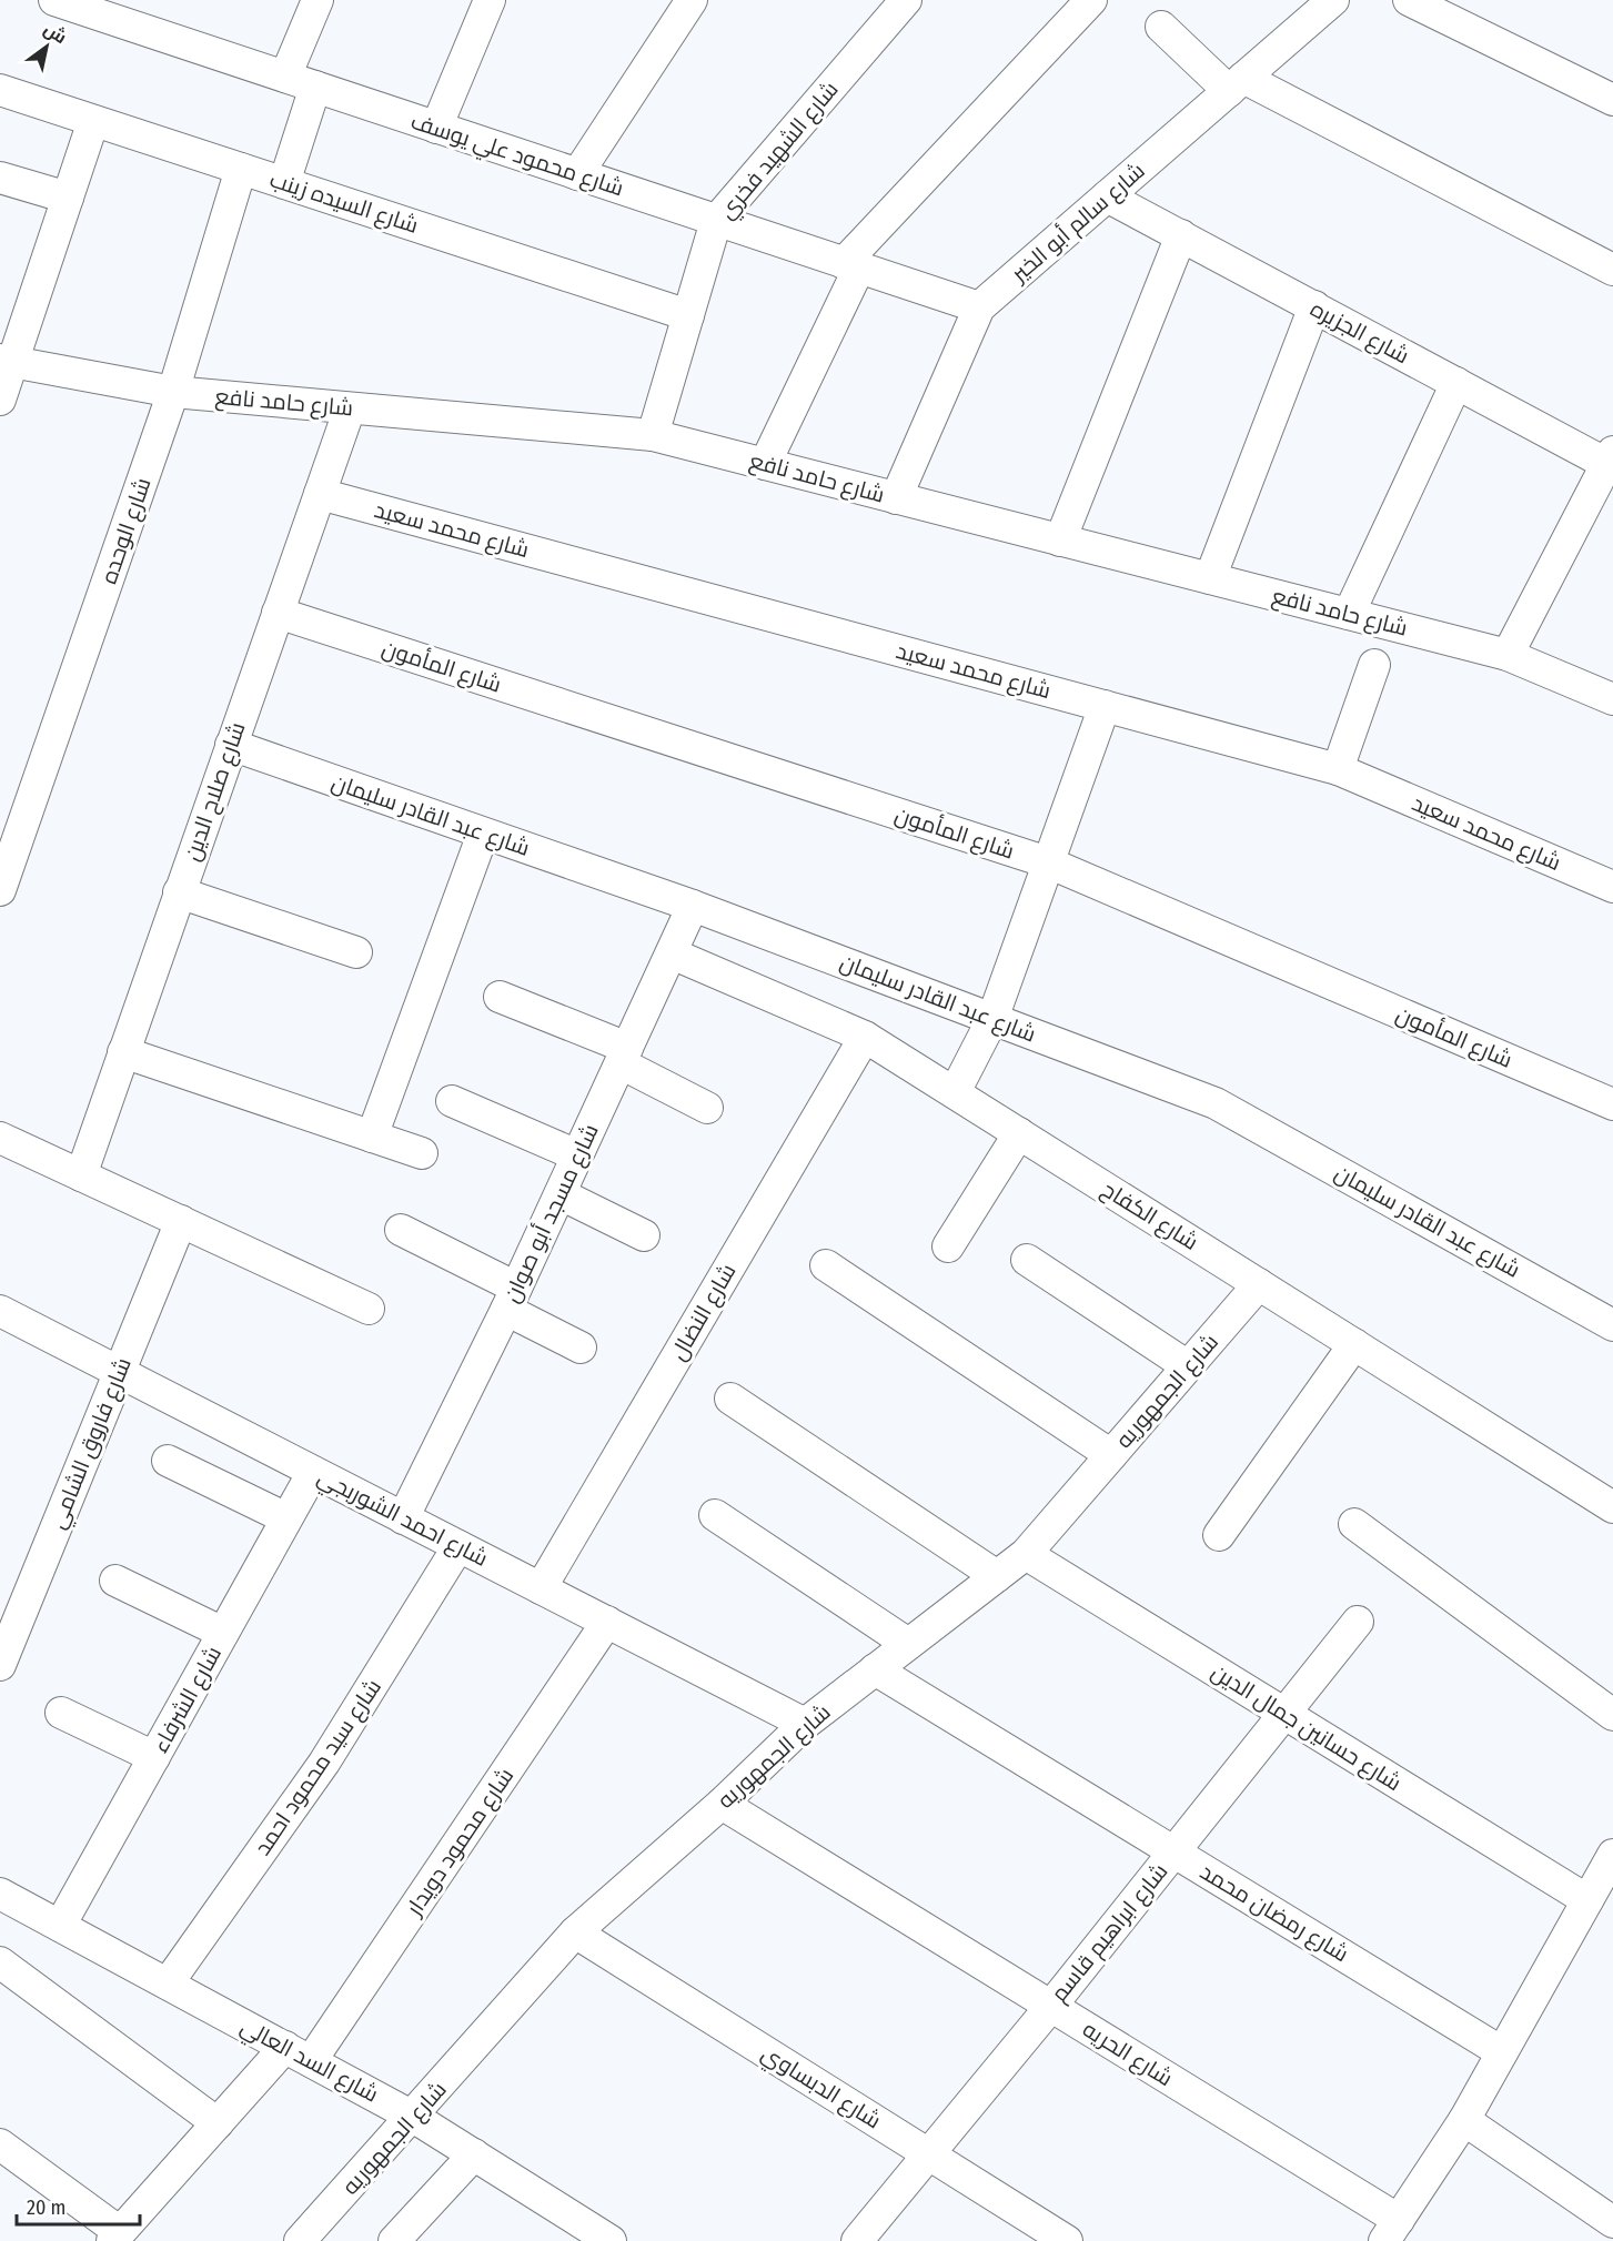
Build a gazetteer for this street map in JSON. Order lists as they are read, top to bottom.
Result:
{
  "streets": {
    "street": [
      "شارع الشهيد فخري",
      "شارع محمود علي يوسف",
      "شارع السيده زينب",
      "شارع سالم أبو الخير",
      "شارع الجزيره",
      "شارع حامد نافع",
      "شارع محمد سعيد",
      "شارع الوحده",
      "شارع المأمون",
      "شارع صلاح الدين",
      "شارع عبد القادر سليمان",
      "شارع مسجد أبو صوان",
      "شارع الكفاح",
      "شارع النضال",
      "شارع الجمهوريه",
      "شارع فاروق الشامي",
      "شارع احمد الشوربجي",
      "شارع الشرفاء",
      "شارع حسانين جمال الدين",
      "شارع سيد محمود احمد",
      "شارع محمود دويدار",
      "شارع رمضان محمد",
      "شارع ابراهيم قاسم",
      "شارع الحريه",
      "شارع السد العالي",
      "شارع الدبساوي"
    ]
  },
  "crossings": [
    ["شارع الشهيد فخري", "شارع محمود علي يوسف"],
    ["شارع الشهيد فخري", "شارع السيده زينب"],
    ["شارع الشهيد فخري", "شارع حامد نافع"],
    ["شارع محمود علي يوسف", "شارع سالم أبو الخير"],
    ["شارع السيده زينب", "شارع الوحده"],
    ["شارع سالم أبو الخير", "شارع الجزيره"],
    ["شارع سالم أبو الخير", "شارع حامد نافع"],
    ["شارع حامد نافع", "شارع الوحده"],
    ["شارع حامد نافع", "شارع صلاح الدين"],
    ["شارع محمد سعيد", "شارع صلاح الدين"],
    ["شارع المأمون", "شارع صلاح الدين"],
    ["شارع صلاح الدين", "شارع عبد القادر سليمان"],
    ["شارع عبد القادر سليمان", "شارع مسجد أبو صوان"],
    ["شارع مسجد أبو صوان", "شارع الكفاح"],
    ["شارع مسجد أبو صوان", "شارع احمد الشوربجي"],
    ["شارع الكفاح", "شارع النضال"],
    ["شارع الكفاح", "شارع الجمهوريه"],
    ["شارع النضال", "شارع احمد الشوربجي"],
    ["شارع الجمهوريه", "شارع احمد الشوربجي"],
    ["شارع الجمهوريه", "شارع حسانين جمال الدين"],
    ["شارع الجمهوريه", "شارع رمضان محمد"],
    ["شارع الجمهوريه", "شارع الحريه"],
    ["شارع الجمهوريه", "شارع السد العالي"],
    ["شارع الجمهوريه", "شارع الدبساوي"],
    ["شارع فاروق الشامي", "شارع احمد الشوربجي"],
    ["شارع احمد الشوربجي", "شارع الشرفاء"],
    ["شارع احمد الشوربجي", "شارع سيد محمود احمد"],
    ["شارع احمد الشوربجي", "شارع محمود دويدار"],
    ["شارع الشرفاء", "شارع السد العالي"],
    ["شارع حسانين جمال الدين", "شارع ابراهيم قاسم"],
    ["شارع سيد محمود احمد", "شارع السد العالي"],
    ["شارع محمود دويدار", "شارع السد العالي"],
    ["شارع رمضان محمد", "شارع ابراهيم قاسم"],
    ["شارع ابراهيم قاسم", "شارع الحريه"],
    ["شارع ابراهيم قاسم", "شارع الدبساوي"]
  ],
  "scale_bar": "20 m",
  "north": "top right"
}
